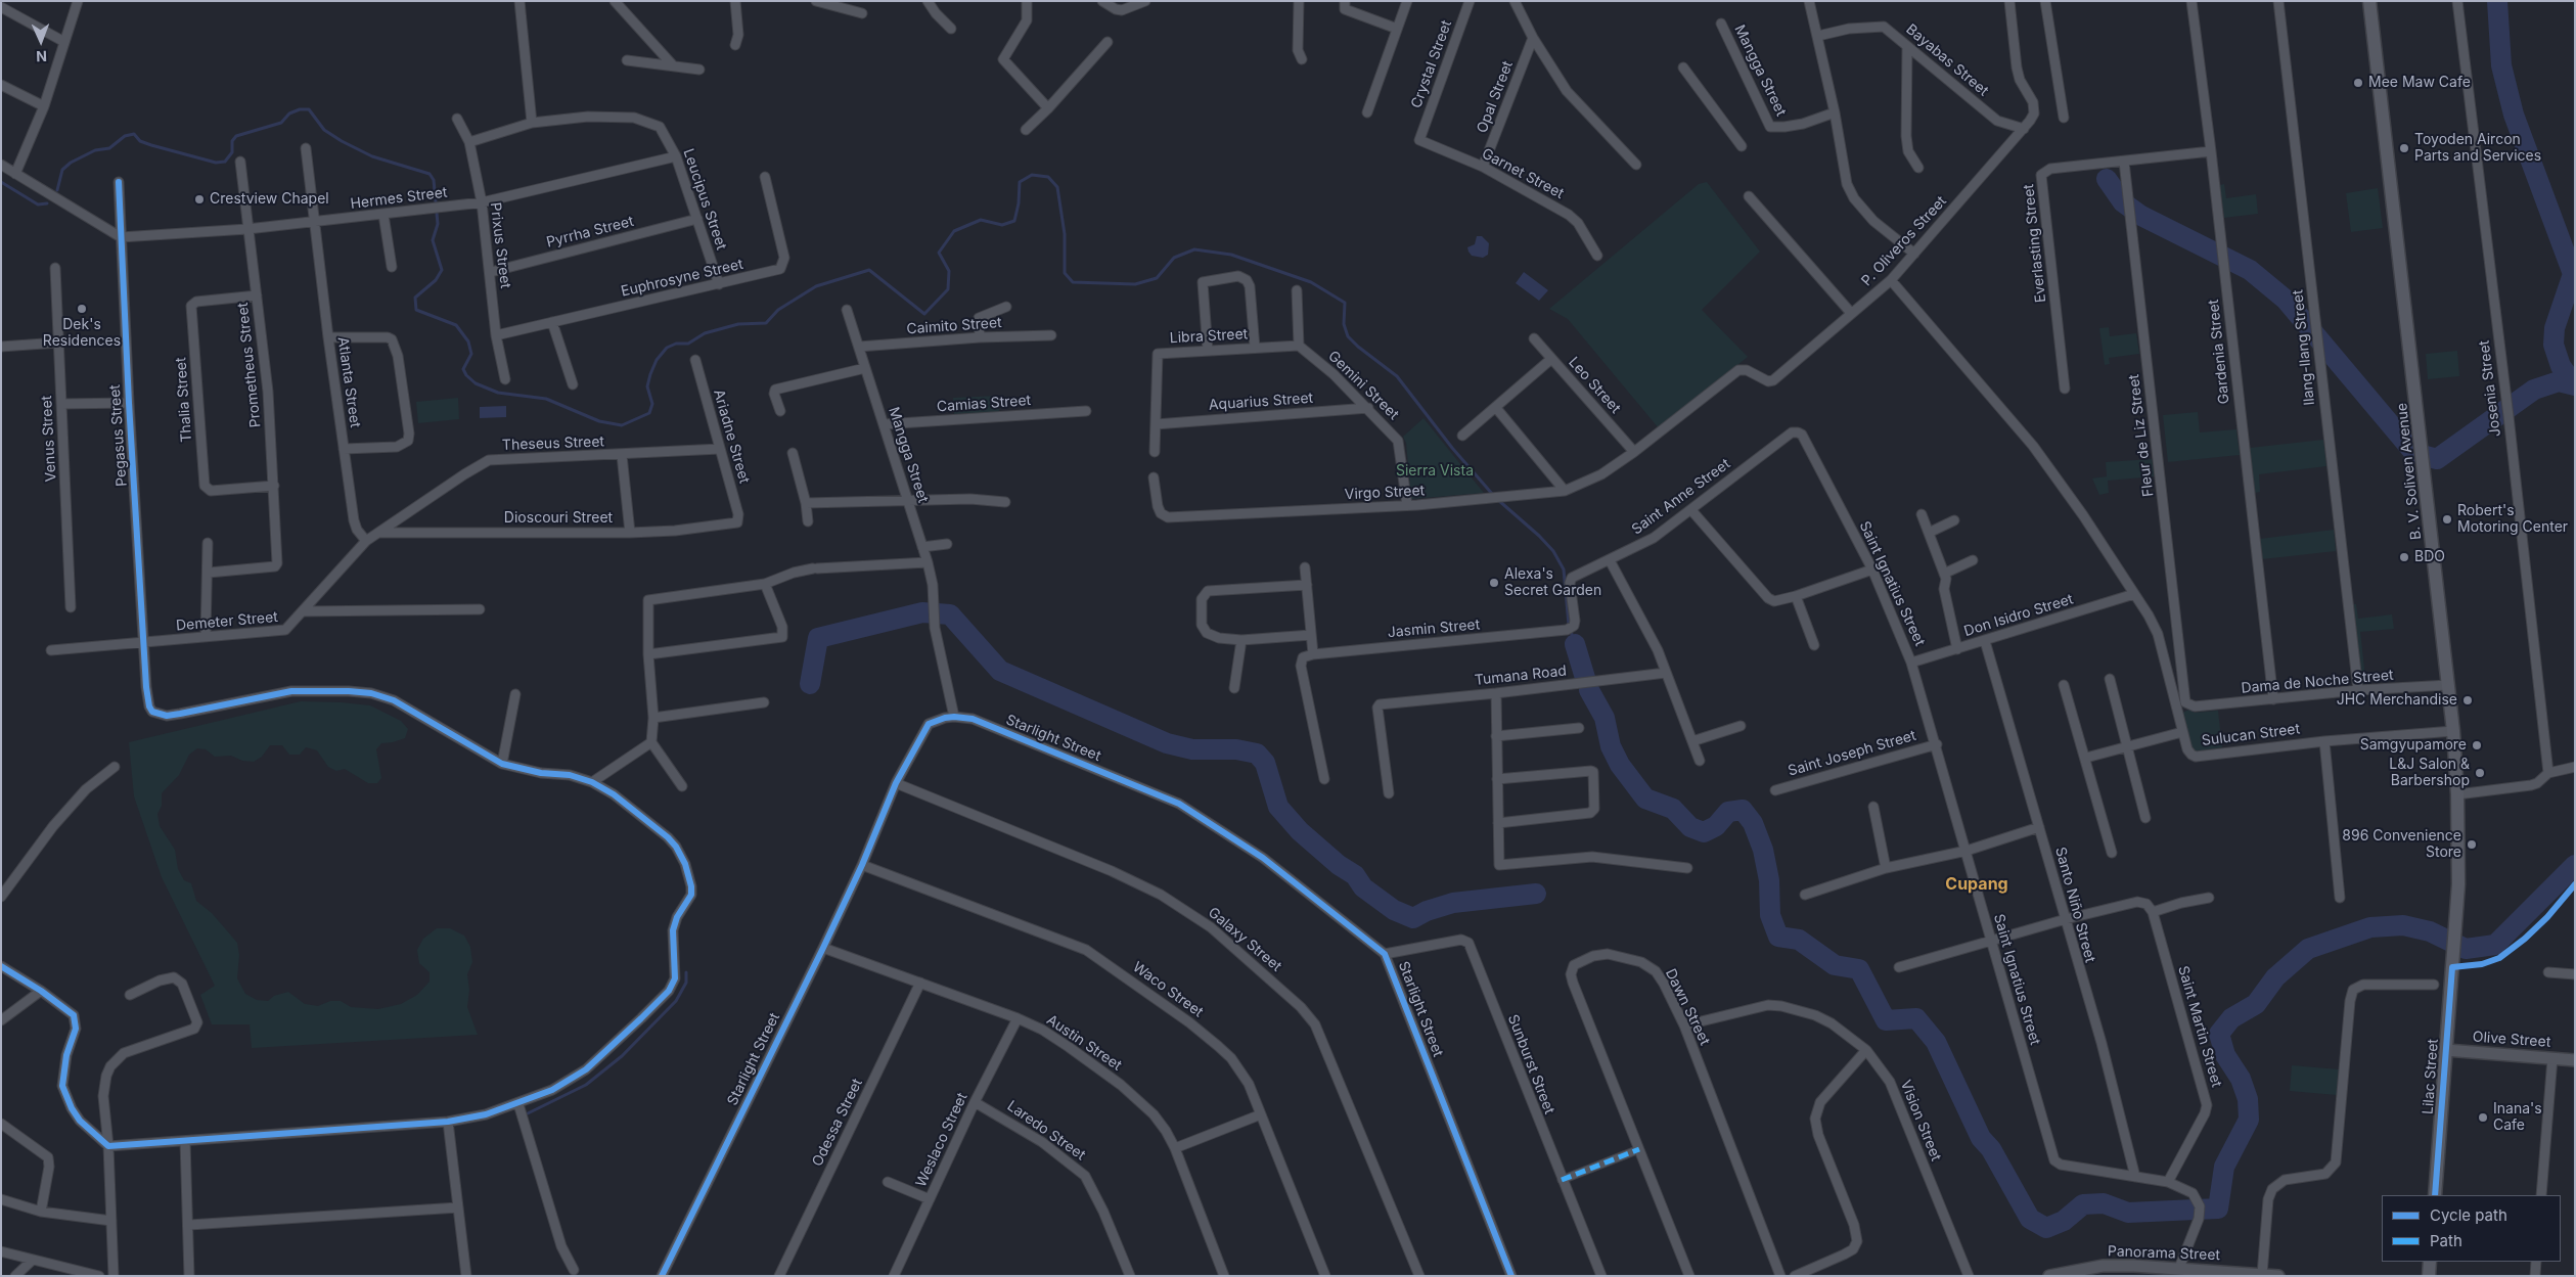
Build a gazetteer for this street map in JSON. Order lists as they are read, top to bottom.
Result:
{
  "streets": {
    "main road": ["B. V. Soliven Avenue", "Lilac Street"],
    "street": [
      "Bayabas Street",
      "Crystal Street",
      "Mangga Street",
      "Opal Street",
      "Garnet Street",
      "Hermes Street",
      "Leucipus Street",
      "Pyrrha Street",
      "P. Oliveros Street",
      "Everlasting Street",
      "Prixus Street",
      "Euphrosyne Street",
      "Caimito Street",
      "Libra Street",
      "Ilang-Ilang Street",
      "Gardenia Street",
      "Prometheus Street",
      "Atlanta Street",
      "Gemini Street",
      "Leo Street",
      "Josenia Street",
      "Thalia Street",
      "Aquarius Street",
      "Camias Street",
      "Pegasus Street",
      "Fleur de Liz Street",
      "Ariadne Street",
      "Venus Street",
      "Theseus Street",
      "Virgo Street",
      "Saint Anne Street",
      "Dioscouri Street",
      "Saint Ignatius Street",
      "Don Isidro Street",
      "Demeter Street",
      "Jasmin Street",
      "Tumana Road",
      "Dama de Noche Street",
      "Sulucan Street",
      "Starlight Street",
      "Saint Joseph Street",
      "Santo Niño Street",
      "Galaxy Street",
      "Waco Street",
      "Dawn Street",
      "Saint Martin Street",
      "Olive Street",
      "Austin Street",
      "Sunburst Street",
      "Vision Street",
      "Odessa Street",
      "Laredo Street",
      "Weslaco Street",
      "Panorama Street"
    ]
  },
  "crossings": [
    ["Bayabas Street", "P. Oliveros Street"],
    ["Crystal Street", "Garnet Street"],
    ["Mangga Street", "Caimito Street"],
    ["Mangga Street", "Camias Street"],
    ["Mangga Street", "Starlight Street"],
    ["Opal Street", "Garnet Street"],
    ["Hermes Street", "Leucipus Street"],
    ["Hermes Street", "Prixus Street"],
    ["Hermes Street", "Prometheus Street"],
    ["Hermes Street", "Atlanta Street"],
    ["Hermes Street", "Pegasus Street"],
    ["Leucipus Street", "Pyrrha Street"],
    ["Leucipus Street", "Euphrosyne Street"],
    ["Pyrrha Street", "Prixus Street"],
    ["P. Oliveros Street", "Virgo Street"],
    ["P. Oliveros Street", "Sulucan Street"],
    ["Everlasting Street", "Gardenia Street"],
    ["Everlasting Street", "Fleur de Liz Street"],
    ["Prixus Street", "Euphrosyne Street"],
    ["Libra Street", "Gemini Street"],
    ["Libra Street", "Aquarius Street"],
    ["Ilang-Ilang Street", "Dama de Noche Street"],
    ["Gardenia Street", "Dama de Noche Street"],
    ["Prometheus Street", "Thalia Street"],
    ["Atlanta Street", "Theseus Street"],
    ["Atlanta Street", "Demeter Street"],
    ["Gemini Street", "Aquarius Street"],
    ["Gemini Street", "Virgo Street"],
    ["Leo Street", "Virgo Street"],
    ["Pegasus Street", "Demeter Street"],
    ["Fleur de Liz Street", "Dama de Noche Street"],
    ["Ariadne Street", "Theseus Street"],
    ["Ariadne Street", "Dioscouri Street"],
    ["Theseus Street", "Dioscouri Street"],
    ["Theseus Street", "Demeter Street"],
    ["B. V. Soliven Avenue", "Dama de Noche Street"],
    ["B. V. Soliven Avenue", "Sulucan Street"],
    ["B. V. Soliven Avenue", "Lilac Street"],
    ["Saint Anne Street", "Saint Ignatius Street"],
    ["Saint Anne Street", "Jasmin Street"],
    ["Saint Ignatius Street", "Don Isidro Street"],
    ["Saint Ignatius Street", "Saint Joseph Street"],
    ["Saint Ignatius Street", "Santo Niño Street"],
    ["Saint Ignatius Street", "Saint Martin Street"],
    ["Saint Ignatius Street", "Panorama Street"],
    ["Don Isidro Street", "Sulucan Street"],
    ["Don Isidro Street", "Santo Niño Street"],
    ["Starlight Street", "Galaxy Street"],
    ["Starlight Street", "Waco Street"],
    ["Starlight Street", "Austin Street"],
    ["Starlight Street", "Sunburst Street"],
    ["Dawn Street", "Vision Street"],
    ["Olive Street", "Lilac Street"],
    ["Austin Street", "Odessa Street"],
    ["Austin Street", "Weslaco Street"],
    ["Laredo Street", "Weslaco Street"]
  ],
  "districts": ["Cupang"],
  "parks": ["Sierra Vista"],
  "places": [
    "Mee Maw Cafe",
    "Toyoden Aircon Parts and Services",
    "Crestview Chapel",
    "Dek's Residences",
    "Robert's Motoring Center",
    "BDO",
    "Alexa's Secret Garden",
    "JHC Merchandise",
    "Samgyupamore",
    "L&J Salon & Barbershop",
    "896 Convenience Store",
    "Inana's Cafe"
  ],
  "legend": ["Cycle path", "Path"],
  "north": "bottom"
}
